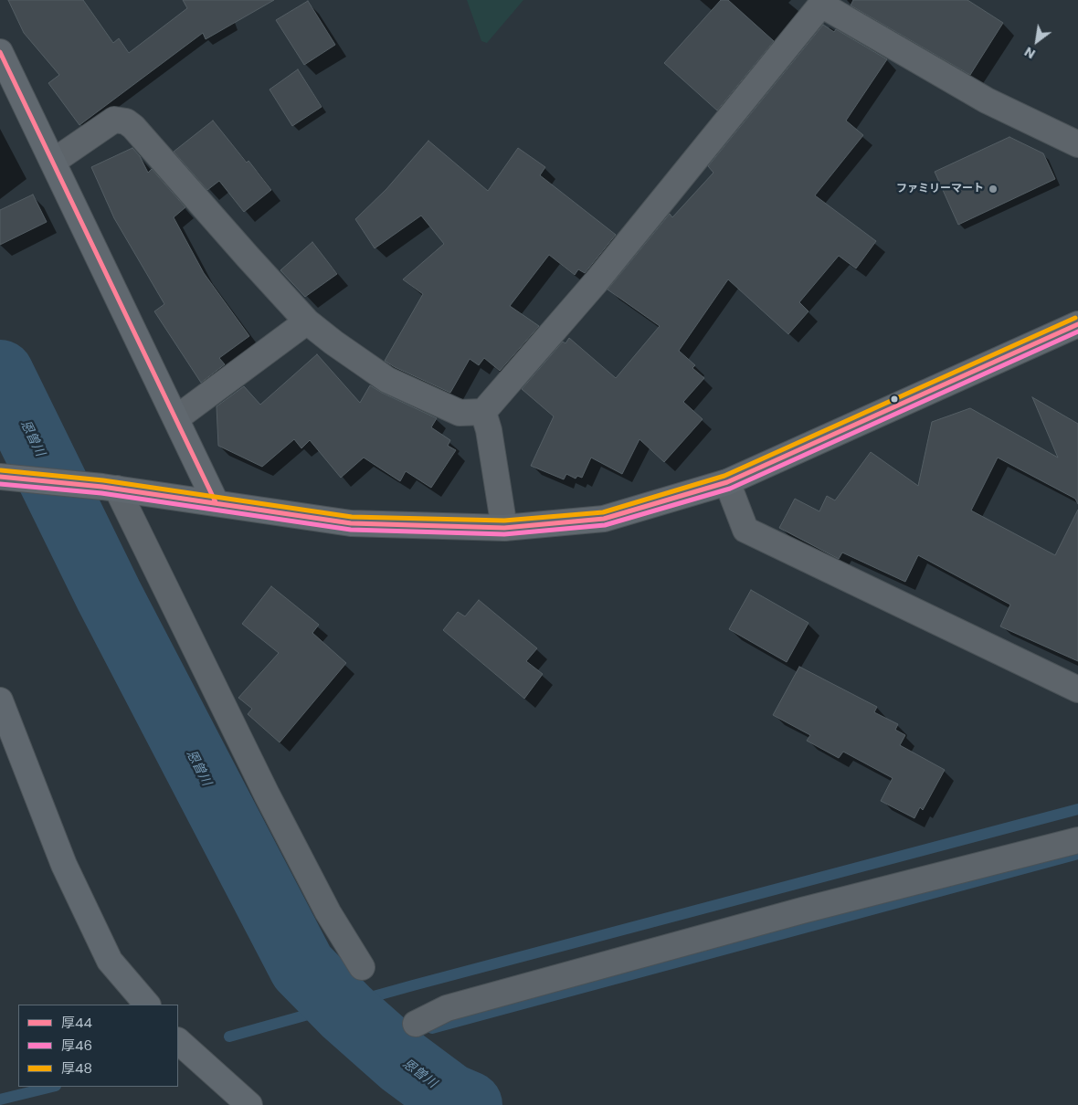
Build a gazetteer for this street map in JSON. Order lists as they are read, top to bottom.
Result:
{
  "water": ["恩曽川"],
  "places": ["ファミリーマート"],
  "lines": ["transit line 厚44", "transit line 厚48", "transit line 厚46"],
  "legend": ["厚44", "厚46", "厚48"],
  "north": "bottom left"
}
